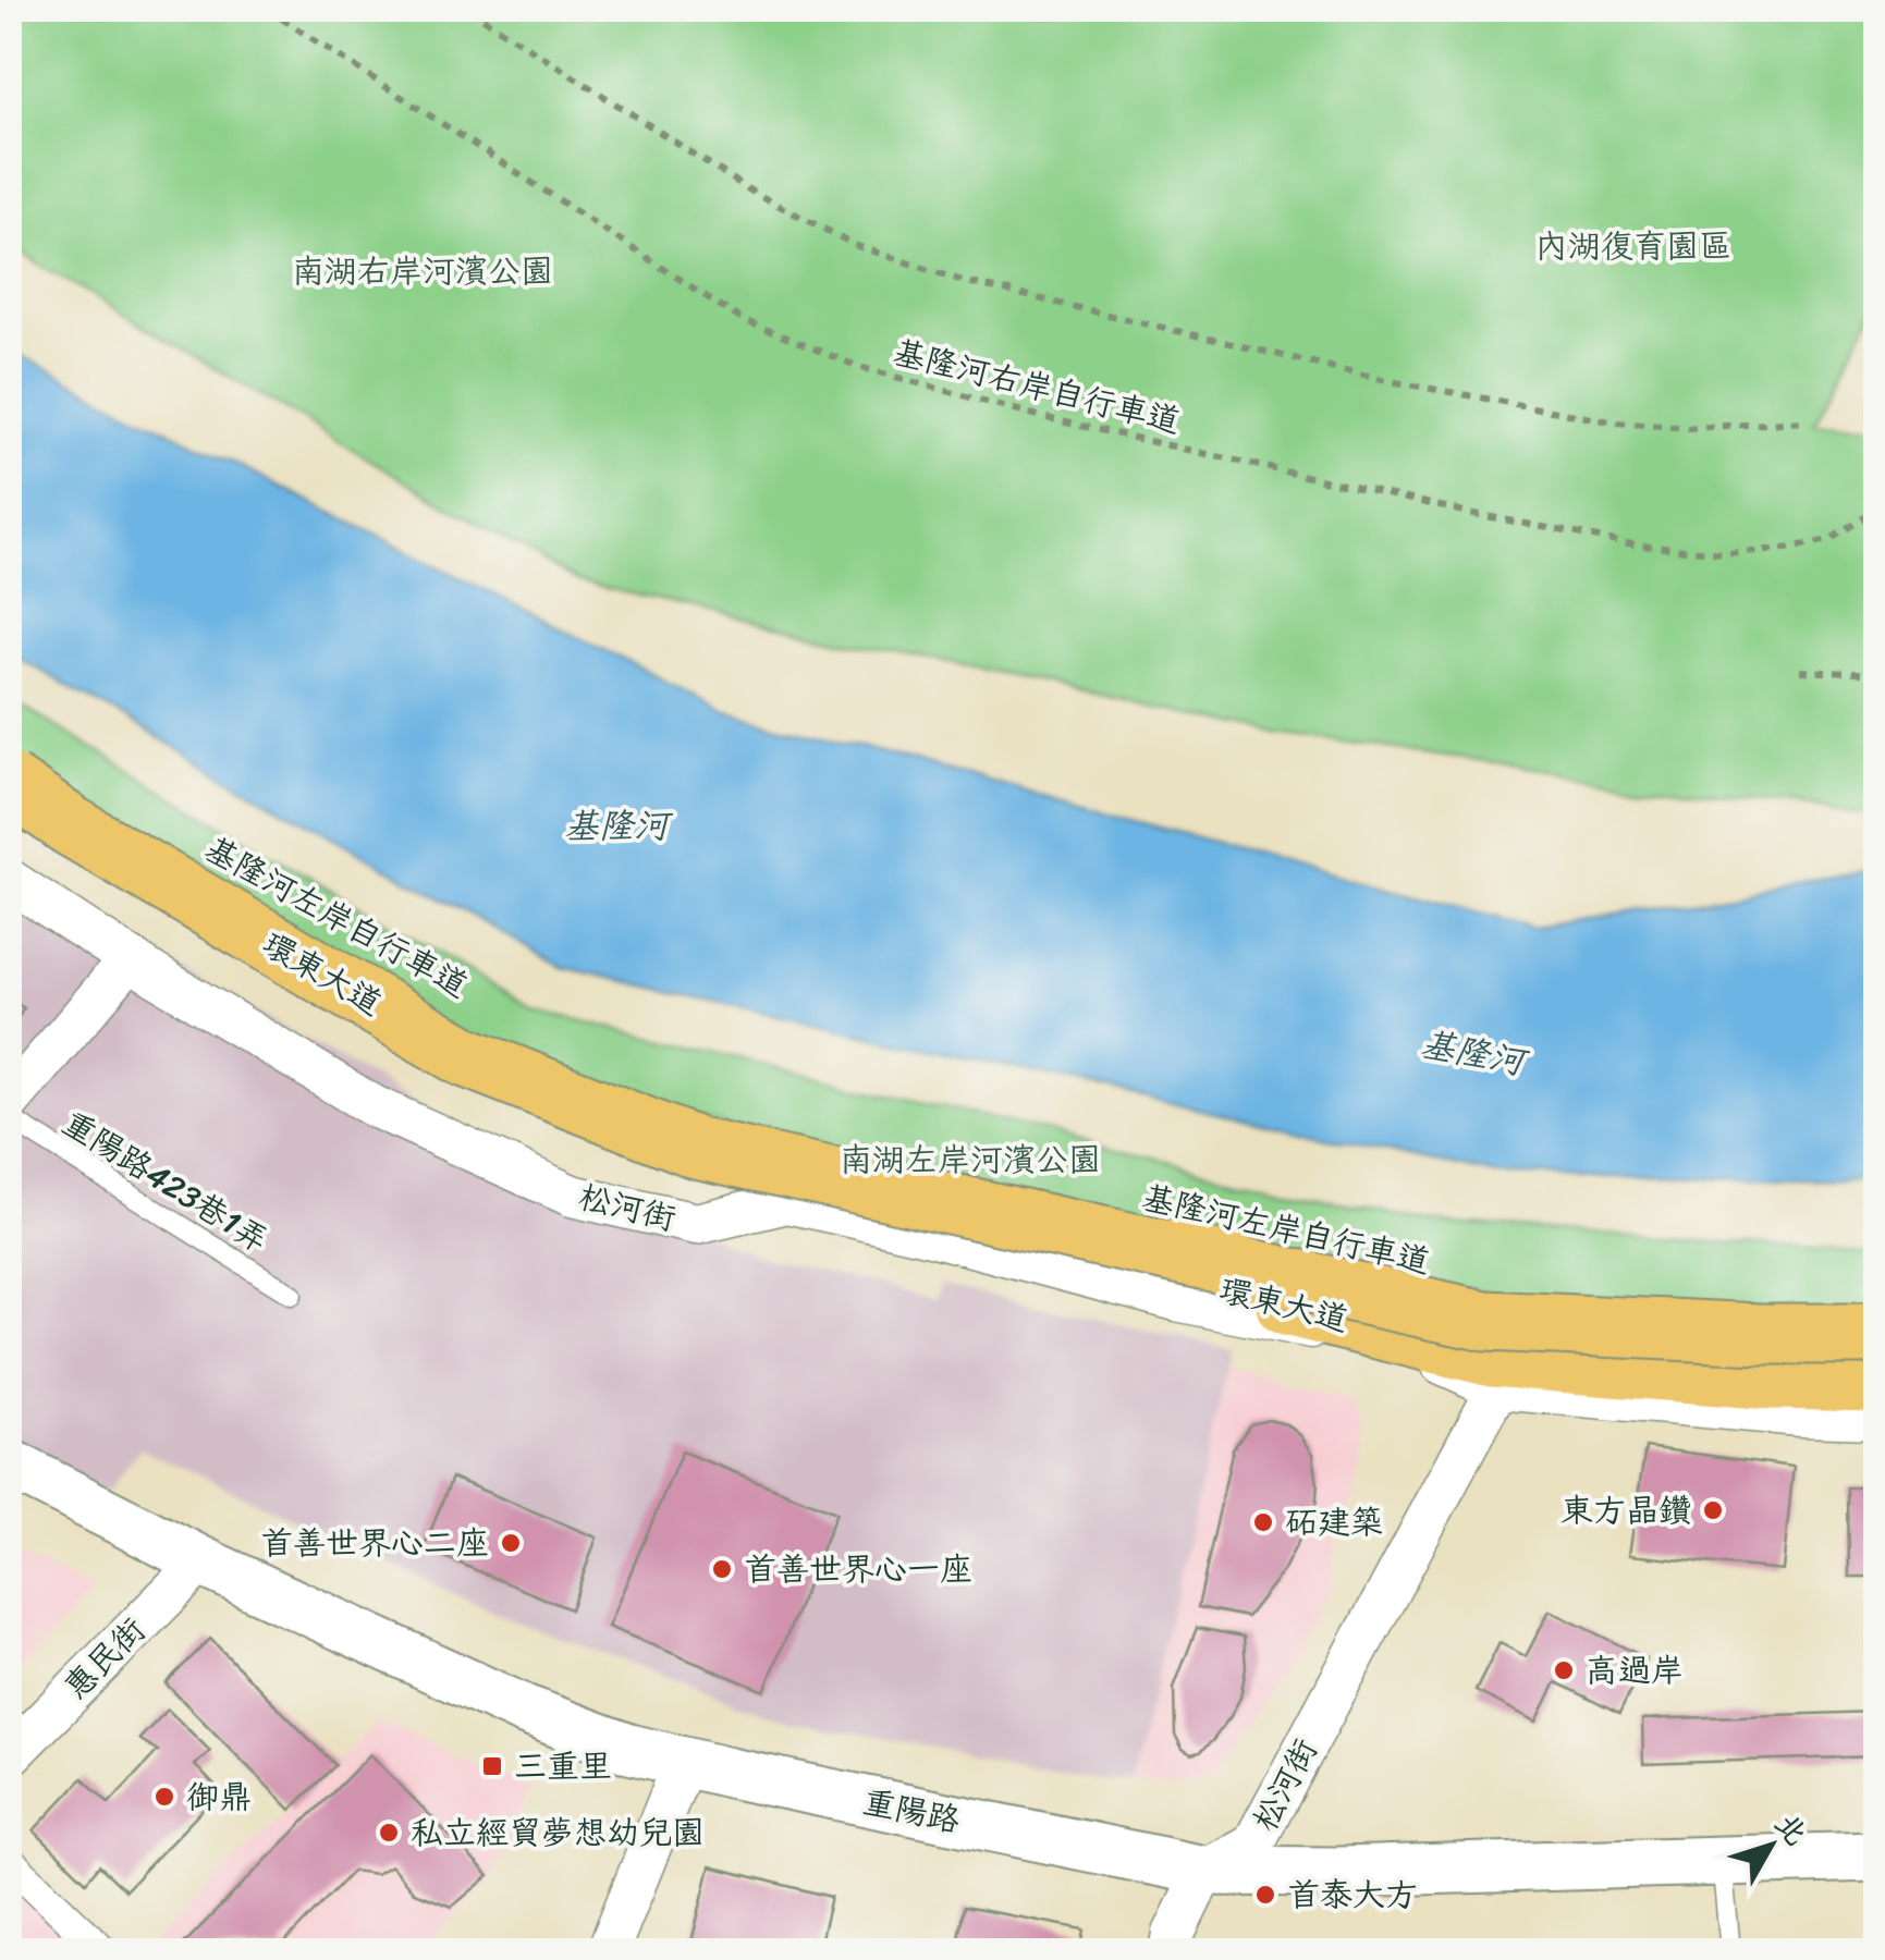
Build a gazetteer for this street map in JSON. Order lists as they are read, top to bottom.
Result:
{
  "streets": {
    "highway": ["環東大道"],
    "street": ["松河街", "惠民街", "重陽路"],
    "lane": ["重陽路423巷1弄"],
    "path": ["基隆河右岸自行車道"]
  },
  "crossings": [
    ["松河街", "重陽路"],
    ["惠民街", "重陽路"]
  ],
  "water": ["基隆河"],
  "parks": ["內湖復育園區", "南湖右岸河濱公園", "南湖左岸河濱公園"],
  "places": {
    "other": [
      "東方晶鑽",
      "砳建築",
      "首善世界心二座",
      "首善世界心一座",
      "高過岸",
      "御鼎",
      "私立經貿夢想幼兒園",
      "首泰大方"
    ],
    "transit": ["三重里"]
  },
  "north": "top right"
}
